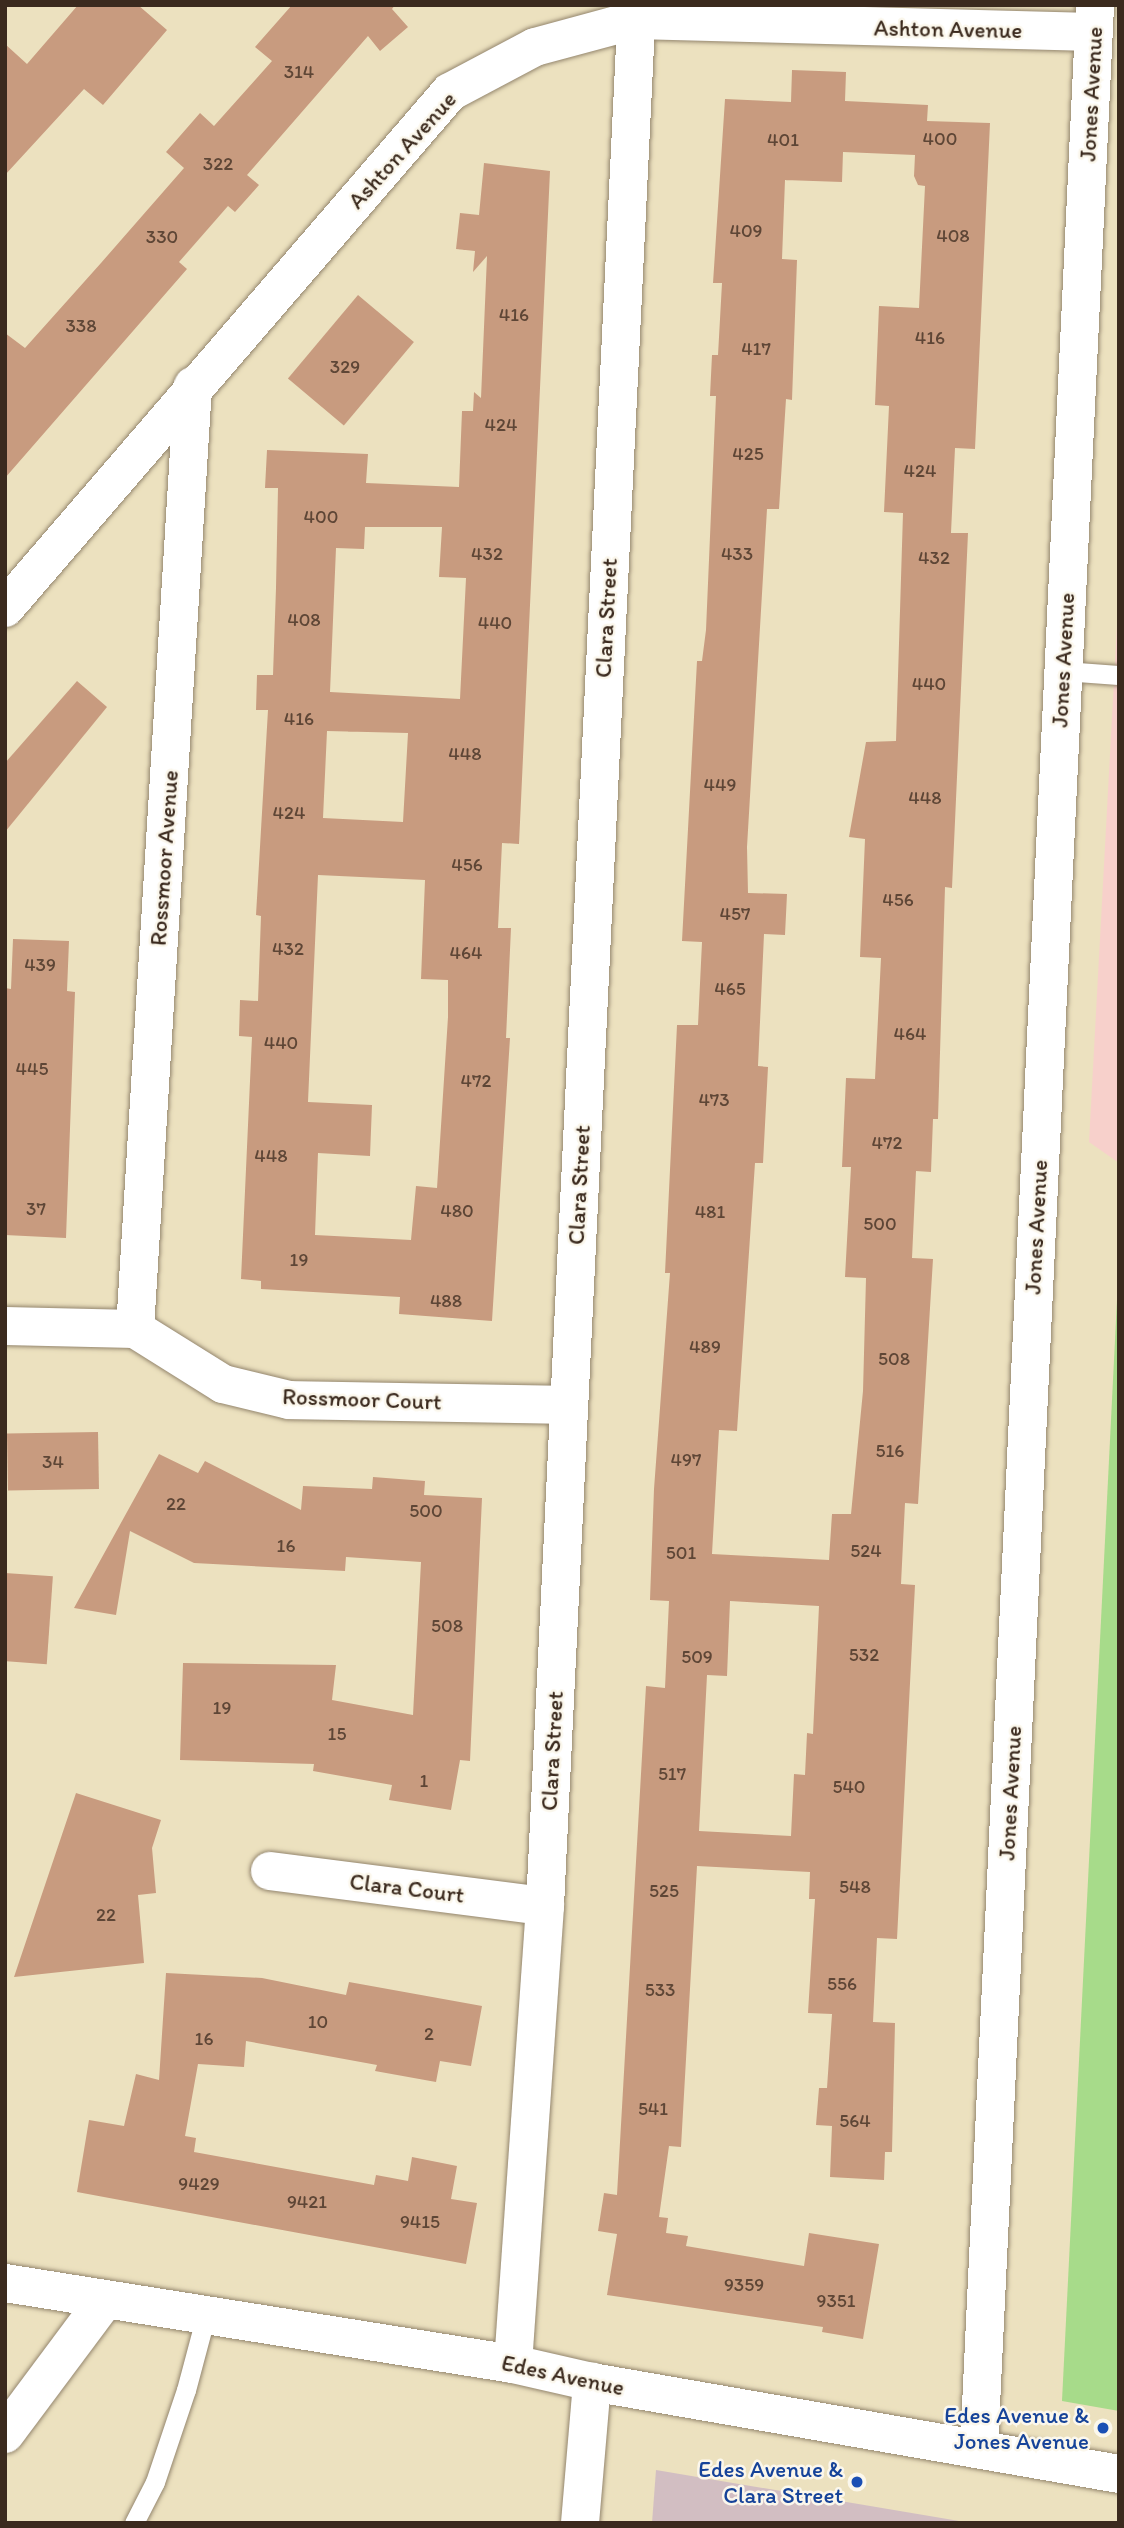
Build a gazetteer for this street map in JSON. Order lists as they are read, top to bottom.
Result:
{
  "streets": {
    "street": [
      "Ashton Avenue",
      "Jones Avenue",
      "Clara Street",
      "Rossmoor Avenue",
      "Rossmoor Court",
      "Clara Court",
      "Edes Avenue"
    ]
  },
  "crossings": [
    ["Ashton Avenue", "Jones Avenue"],
    ["Ashton Avenue", "Clara Street"],
    ["Ashton Avenue", "Rossmoor Avenue"],
    ["Jones Avenue", "Edes Avenue"],
    ["Clara Street", "Rossmoor Court"],
    ["Clara Street", "Clara Court"],
    ["Clara Street", "Edes Avenue"],
    ["Rossmoor Avenue", "Rossmoor Court"]
  ],
  "places": ["Edes Avenue & Jones Avenue", "Edes Avenue & Clara Street"],
  "house_numbers": [
    "314",
    "400",
    "401",
    "322",
    "409",
    "408",
    "330",
    "416",
    "338",
    "416",
    "417",
    "329",
    "424",
    "425",
    "424",
    "400",
    "432",
    "433",
    "432",
    "408",
    "440",
    "440",
    "416",
    "448",
    "449",
    "448",
    "424",
    "456",
    "456",
    "457",
    "432",
    "464",
    "439",
    "465",
    "464",
    "440",
    "445",
    "472",
    "473",
    "472",
    "448",
    "37",
    "480",
    "481",
    "500",
    "19",
    "488",
    "489",
    "508",
    "516",
    "497",
    "34",
    "22",
    "500",
    "16",
    "524",
    "501",
    "508",
    "532",
    "509",
    "19",
    "15",
    "517",
    "1",
    "540",
    "548",
    "525",
    "22",
    "556",
    "533",
    "10",
    "2",
    "16",
    "541",
    "564",
    "9429",
    "9421",
    "9415",
    "9359",
    "9351"
  ]
}
